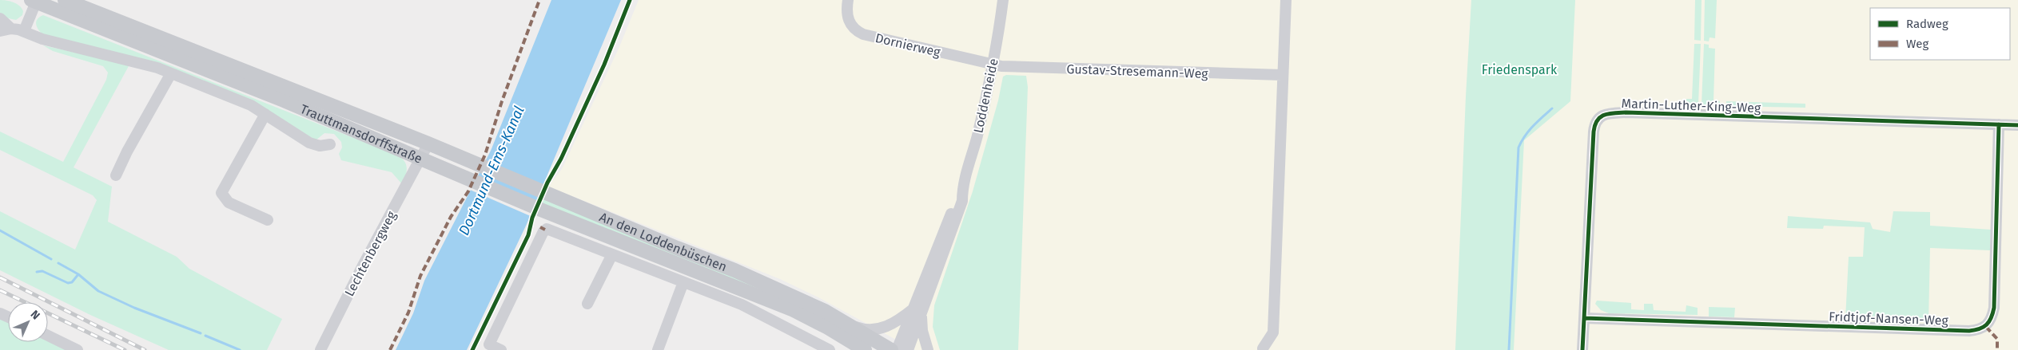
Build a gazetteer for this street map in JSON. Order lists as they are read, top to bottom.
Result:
{
  "streets": {
    "main road": ["Trauttmansdorffstraße", "An den Loddenbüschen"],
    "street": [
      "Dornierweg",
      "Gustav-Stresemann-Weg",
      "Loddenheide",
      "Martin-Luther-King-Weg",
      "Lechtenbergweg",
      "Fridtjof-Nansen-Weg"
    ]
  },
  "crossings": [
    ["Dornierweg", "Gustav-Stresemann-Weg"],
    ["Dornierweg", "Loddenheide"],
    ["Gustav-Stresemann-Weg", "Loddenheide"],
    ["Martin-Luther-King-Weg", "Fridtjof-Nansen-Weg"],
    ["Trauttmansdorffstraße", "An den Loddenbüschen"],
    ["Trauttmansdorffstraße", "Lechtenbergweg"],
    ["An den Loddenbüschen", "Lechtenbergweg"]
  ],
  "water": ["Dortmund-Ems-Kanal"],
  "parks": ["Friedenspark"],
  "legend": ["Radweg", "Weg"],
  "north": "top right"
}
